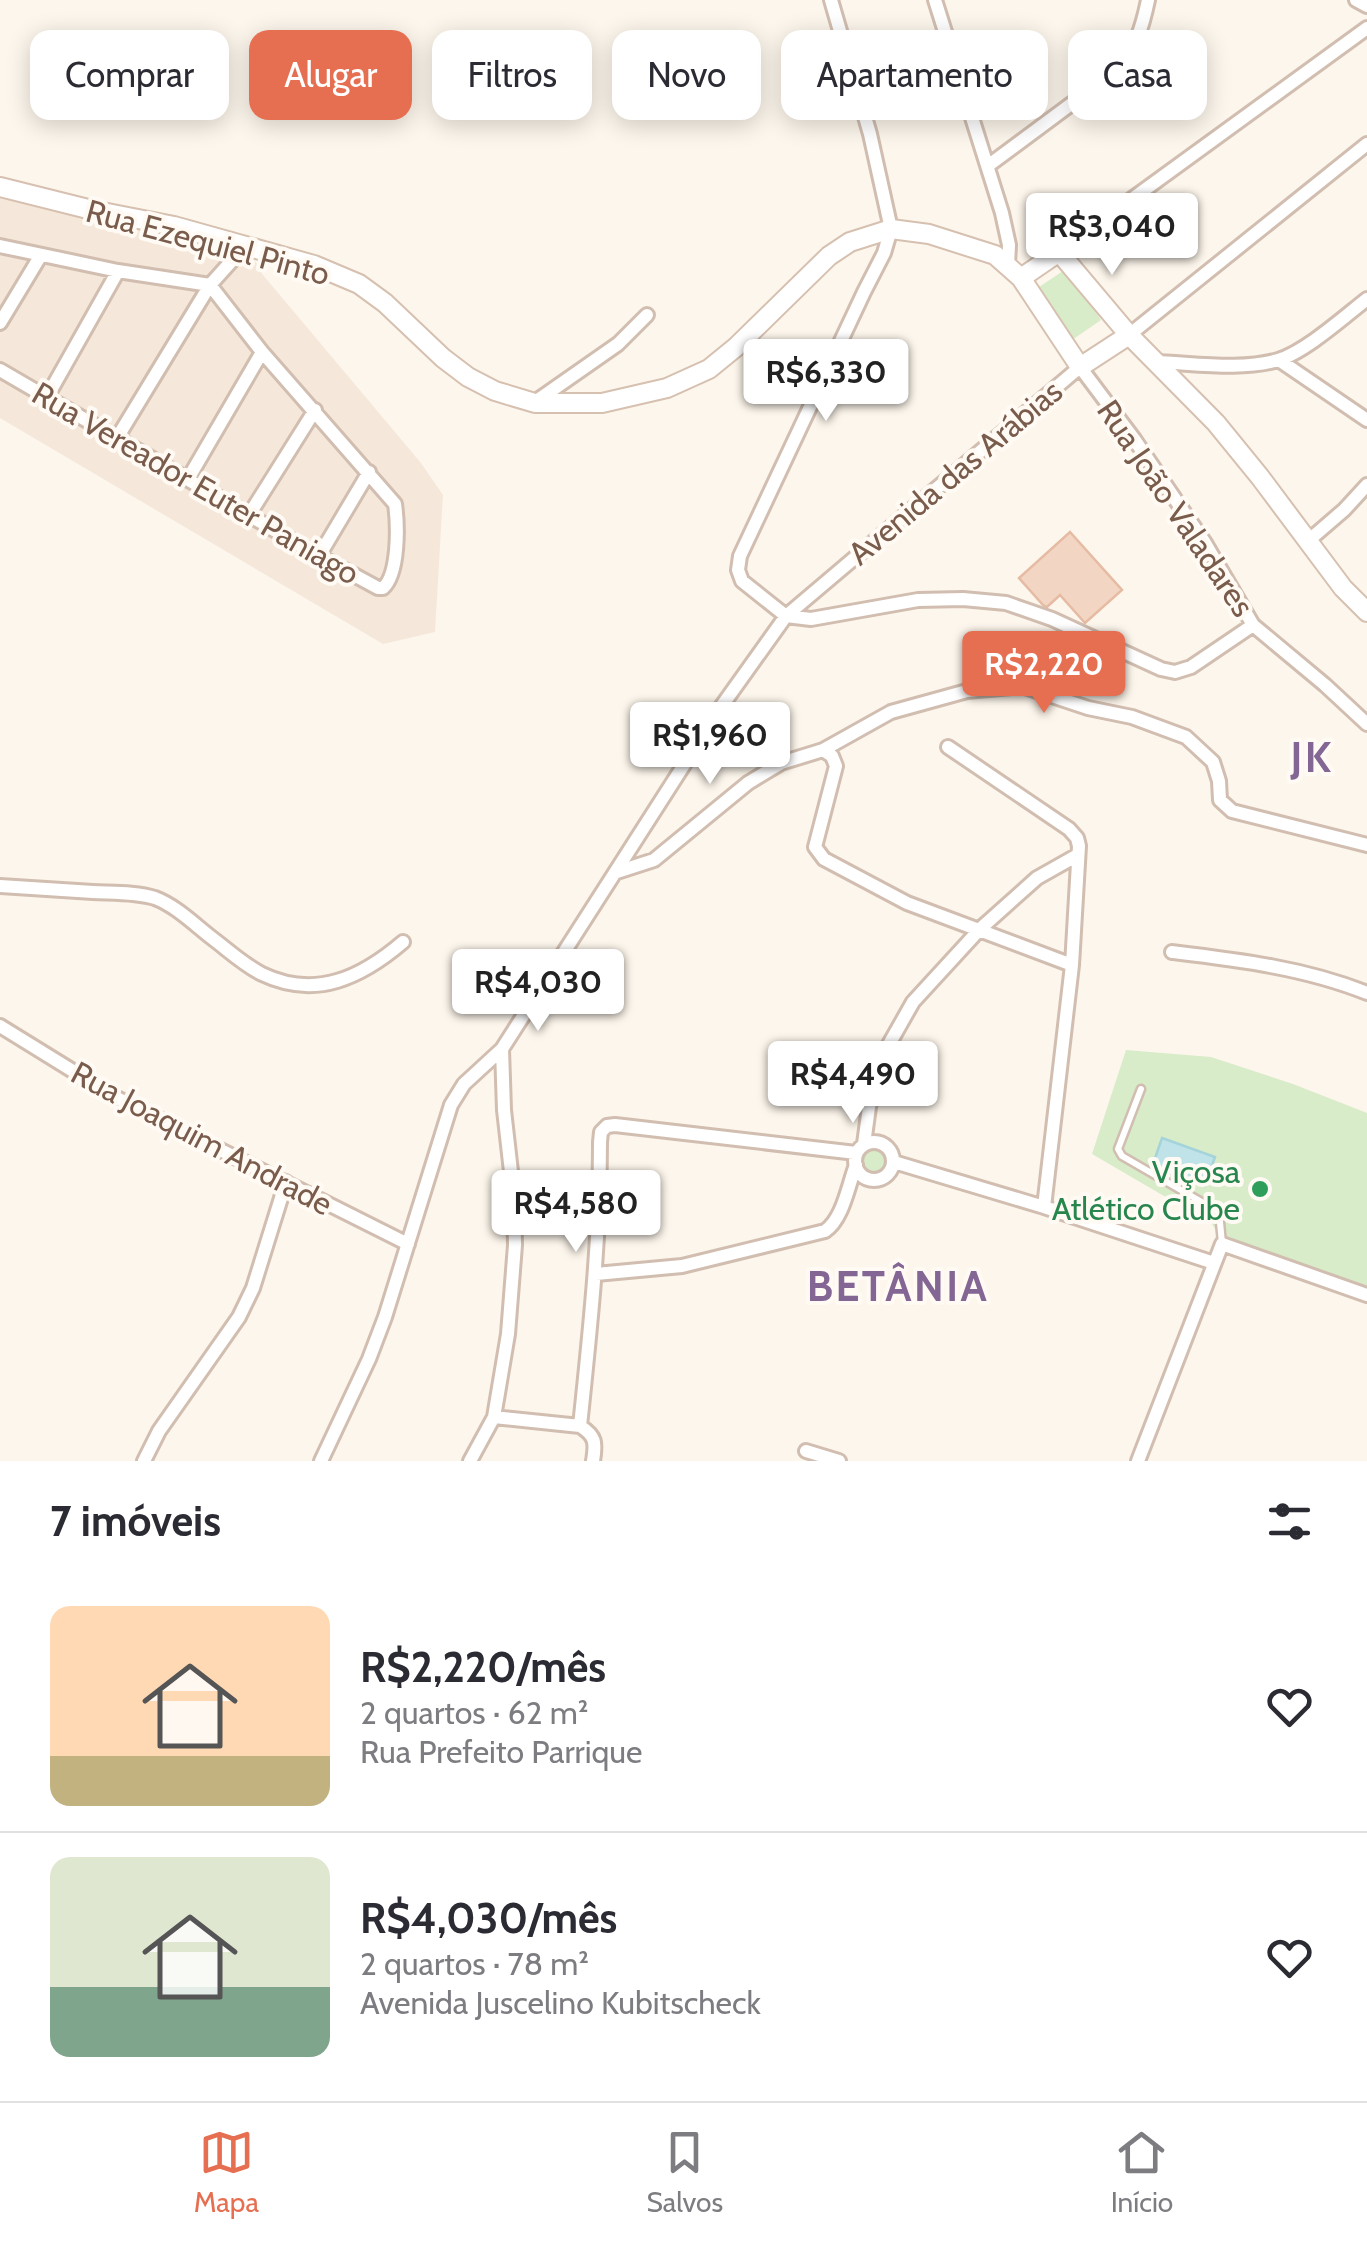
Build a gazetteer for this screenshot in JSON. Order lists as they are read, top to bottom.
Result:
{
  "streets": {
    "street": [
      "Rua Ezequiel Pinto",
      "Avenida das Arábias",
      "Rua Vereador Euter Paniago",
      "Rua João Valadares",
      "Rua Joaquim Andrade"
    ]
  },
  "crossings": [
    ["Avenida das Arábias", "Rua João Valadares"],
    ["Avenida das Arábias", "Rua Joaquim Andrade"]
  ],
  "districts": ["JK", "BETÂNIA"],
  "places": ["Viçosa Atlético Clube"],
  "page": {
    "chip": [
      "Comprar",
      "Alugar",
      "Filtros",
      "Novo",
      "Apartamento",
      "Casa"
    ],
    "price": [
      "R$3,040",
      "R$6,330",
      "R$2,220",
      "R$1,960",
      "R$4,030",
      "R$4,490",
      "R$4,580"
    ],
    "heading": "7 imóveis",
    "list": [
      {
        "name": "R$2,220/mês",
        "note": "2 quartos · 62 m² · Rua Prefeito Parrique"
      },
      {
        "name": "R$4,030/mês",
        "note": "2 quartos · 78 m² · Avenida Juscelino Kubitscheck"
      }
    ],
    "tabs": ["Mapa", "Salvos", "Início"]
  }
}
